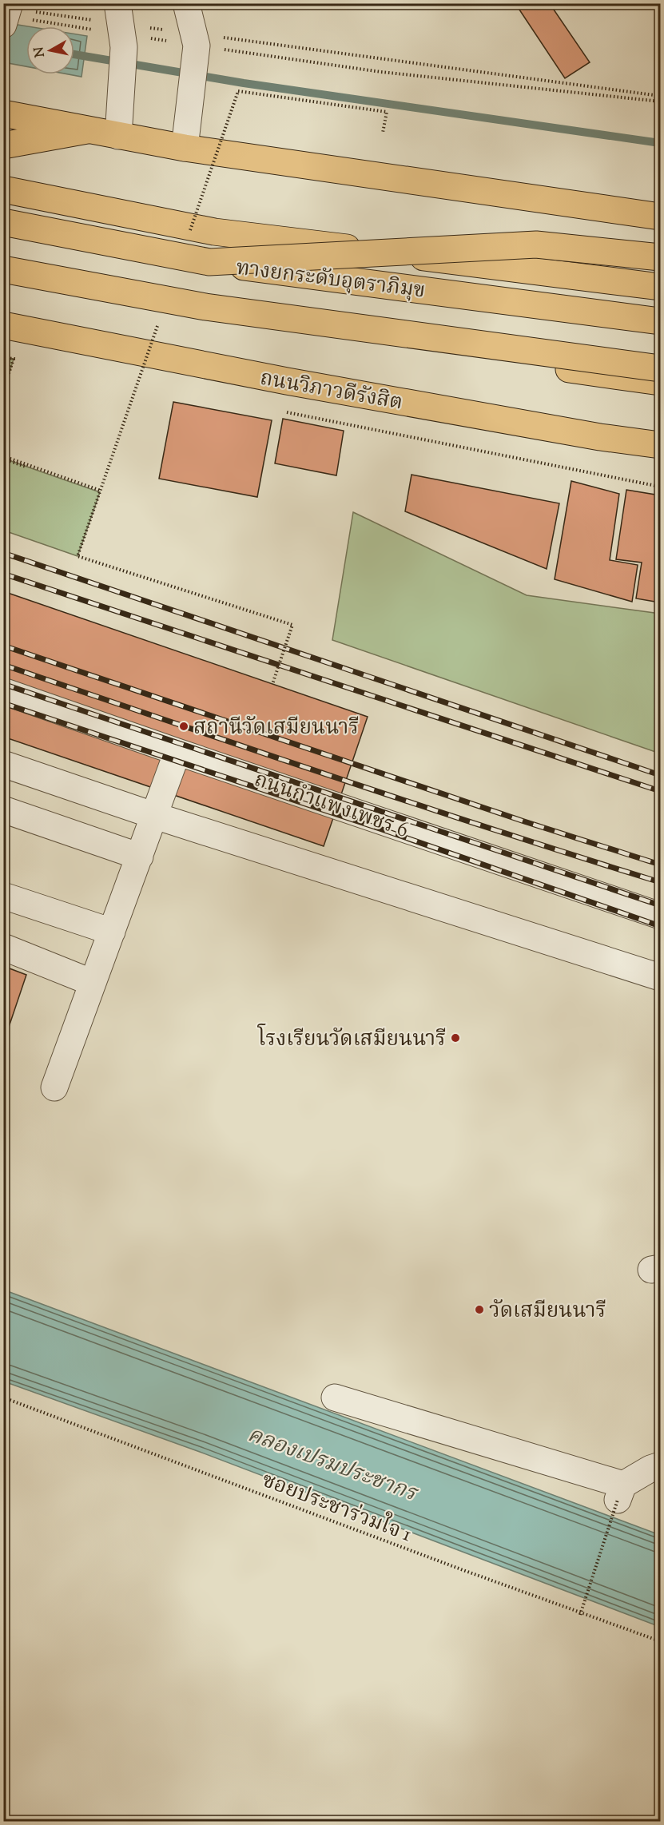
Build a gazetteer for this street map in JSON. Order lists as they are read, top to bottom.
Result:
{
  "streets": {
    "main road": ["ทางยกระดับอุตราภิมุข", "ถนนวิภาวดีรังสิต"],
    "street": ["ถนนกำแพงเพชร 6"],
    "path": ["ซอยประชาร่วมใจ 1"]
  },
  "water": ["คลองเปรมประชากร"],
  "places": ["สถานีวัดเสมียนนารี", "โรงเรียนวัดเสมียนนารี", "วัดเสมียนนารี"],
  "north": "left"
}
